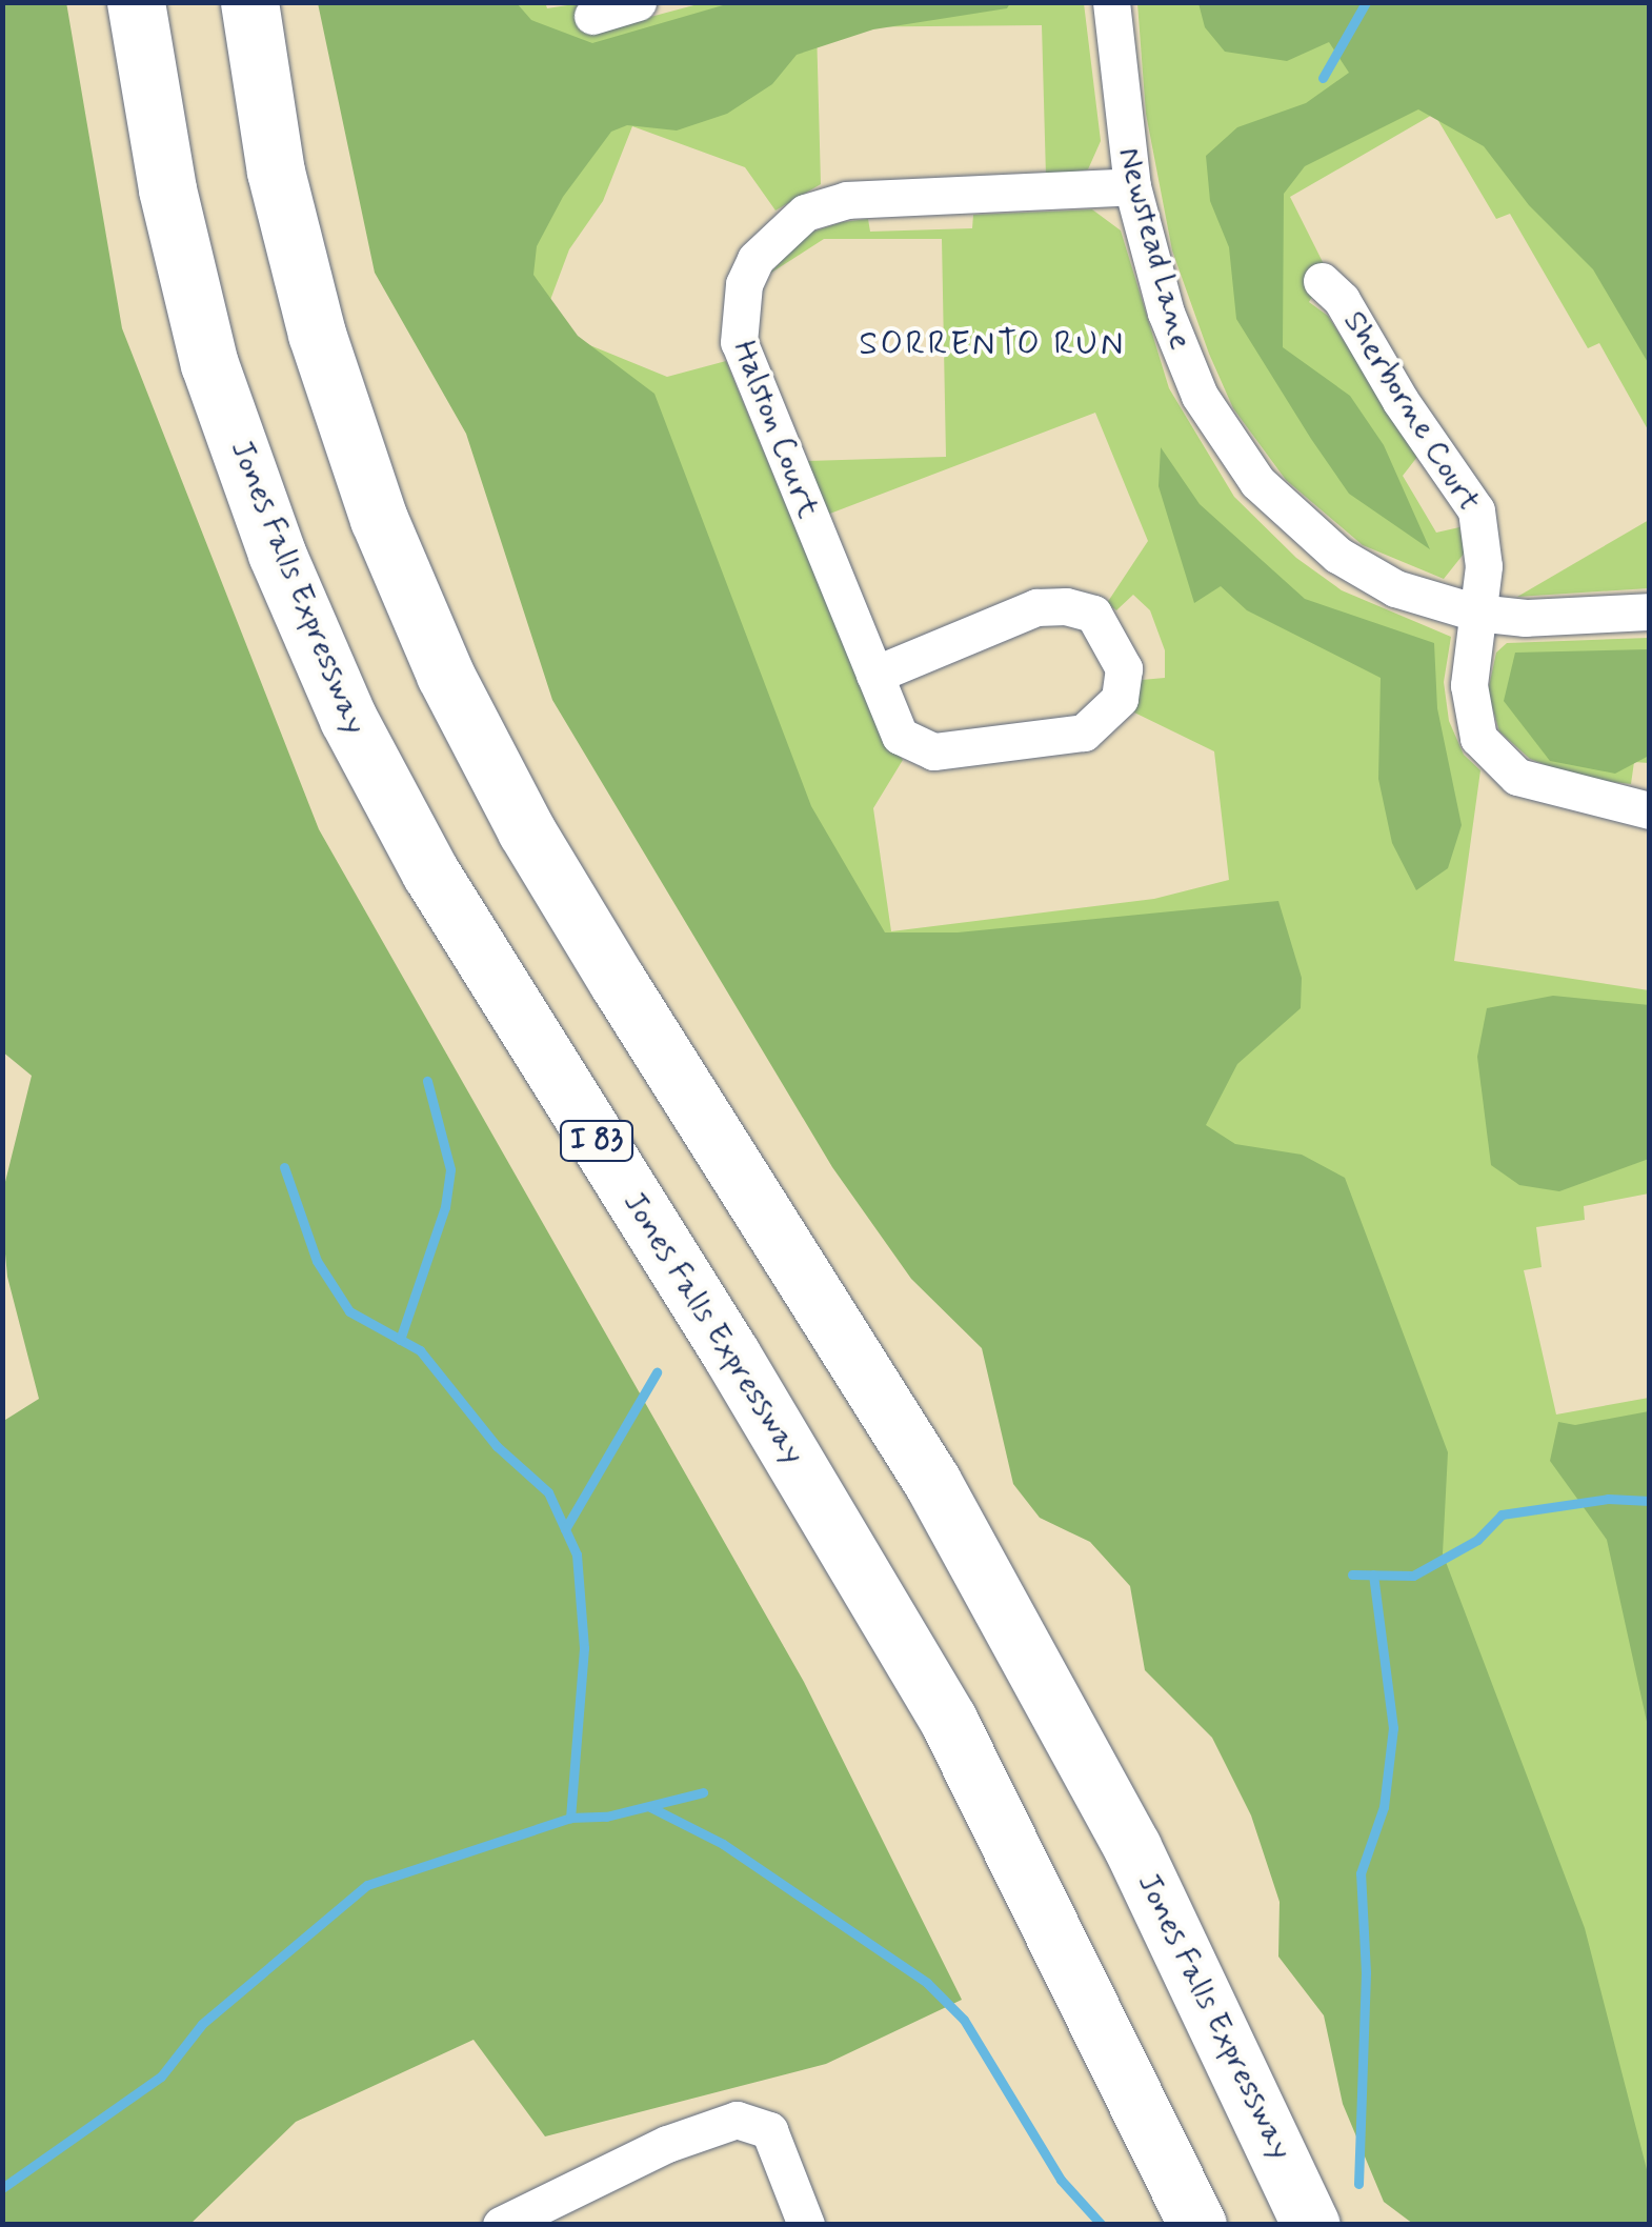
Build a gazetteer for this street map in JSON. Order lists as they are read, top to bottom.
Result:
{
  "streets": {
    "highway": ["Jones Falls Expressway", "I 83"],
    "street": ["Newstead Lane", "Sherborne Court", "Halston Court"]
  },
  "crossings": [
    ["Newstead Lane", "Sherborne Court"],
    ["Newstead Lane", "Halston Court"]
  ],
  "districts": ["SORRENTO RUN"]
}
